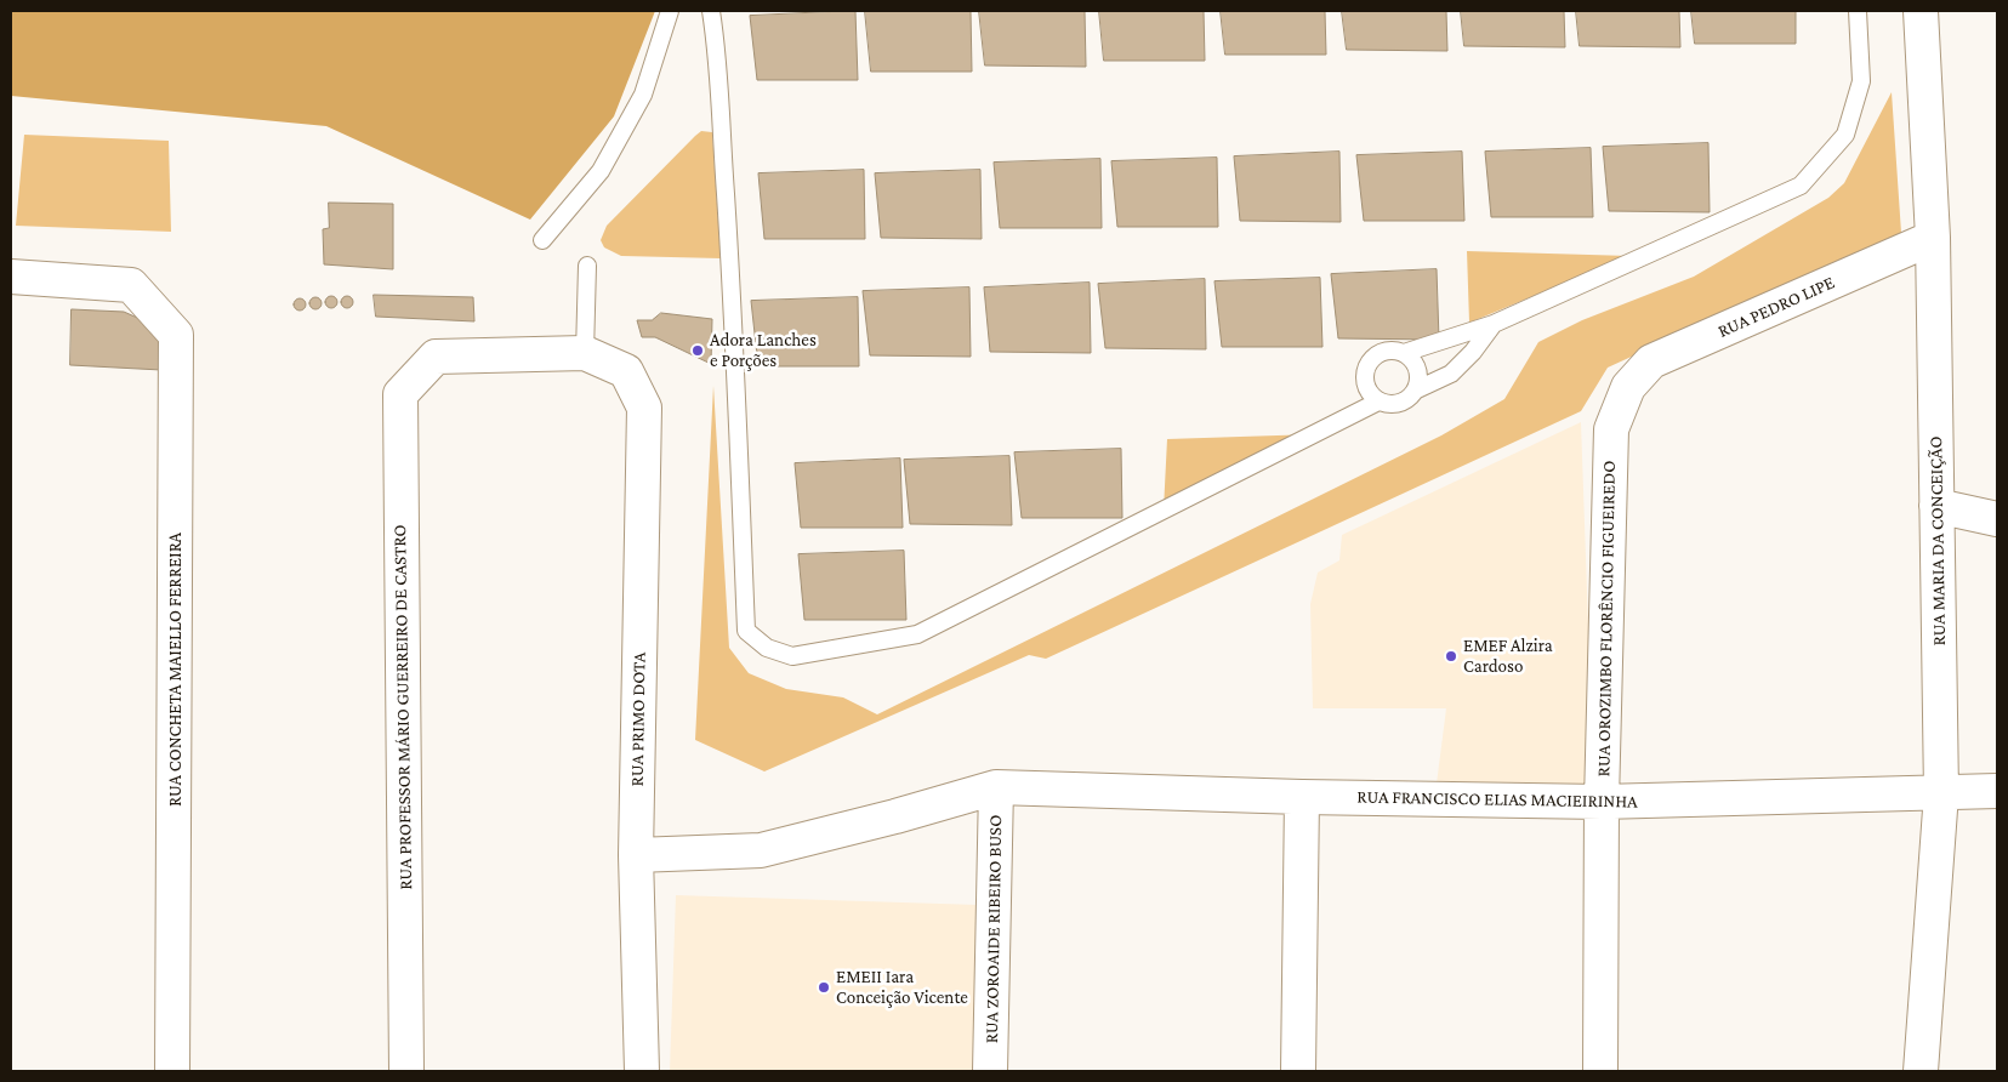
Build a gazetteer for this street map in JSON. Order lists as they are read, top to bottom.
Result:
{
  "streets": {
    "street": [
      "RUA PEDRO LIPE",
      "RUA MARIA DA CONCEIÇÃO",
      "RUA OROZIMBO FLORÊNCIO FIGUEIREDO",
      "RUA CONCHETA MAIELLO FERREIRA",
      "RUA PROFESSOR MÁRIO GUERREIRO DE CASTRO",
      "RUA PRIMO DOTA",
      "RUA FRANCISCO ELIAS MACIEIRINHA",
      "RUA ZOROAIDE RIBEIRO BUSO"
    ]
  },
  "crossings": [
    ["RUA PEDRO LIPE", "RUA MARIA DA CONCEIÇÃO"],
    ["RUA PEDRO LIPE", "RUA OROZIMBO FLORÊNCIO FIGUEIREDO"],
    ["RUA MARIA DA CONCEIÇÃO", "RUA FRANCISCO ELIAS MACIEIRINHA"],
    ["RUA OROZIMBO FLORÊNCIO FIGUEIREDO", "RUA FRANCISCO ELIAS MACIEIRINHA"],
    ["RUA PROFESSOR MÁRIO GUERREIRO DE CASTRO", "RUA PRIMO DOTA"],
    ["RUA PRIMO DOTA", "RUA FRANCISCO ELIAS MACIEIRINHA"],
    ["RUA FRANCISCO ELIAS MACIEIRINHA", "RUA ZOROAIDE RIBEIRO BUSO"]
  ],
  "places": ["Adora Lanches e Porções", "EMEF Alzira Cardoso", "EMEII Iara Conceição Vicente"]
}
